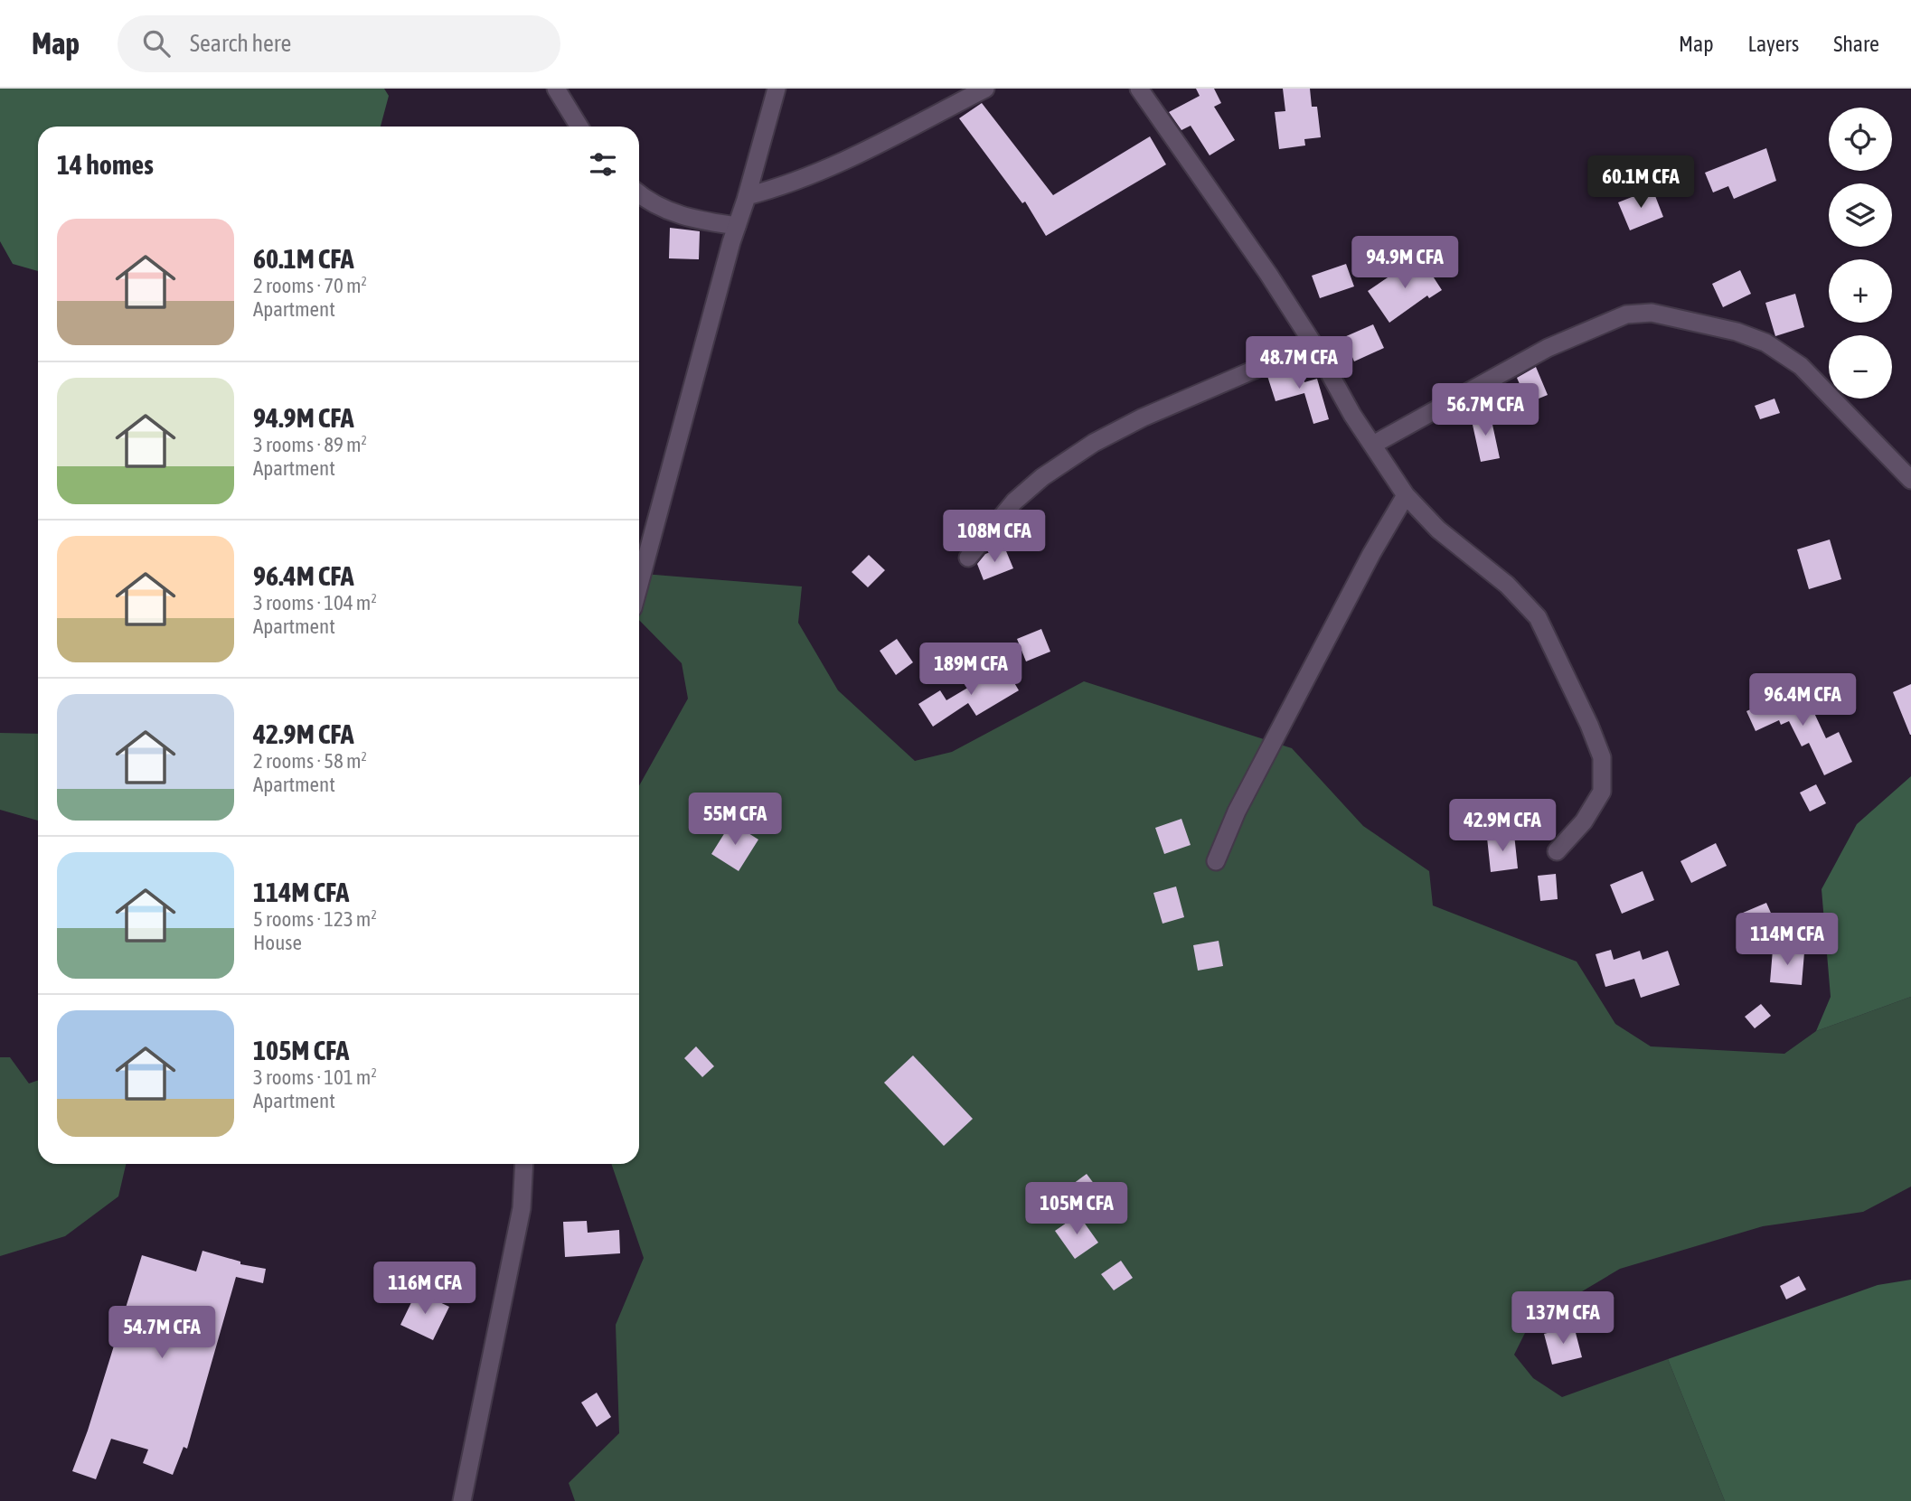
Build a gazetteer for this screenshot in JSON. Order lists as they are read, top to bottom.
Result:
{
  "page": {
    "header": "Map",
    "search": "Search here",
    "nav": ["Map", "Layers", "Share"],
    "map_buttons": ["+", "−"],
    "heading": "14 homes",
    "price": [
      "60.1M CFA",
      "94.9M CFA",
      "48.7M CFA",
      "56.7M CFA",
      "108M CFA",
      "189M CFA",
      "96.4M CFA",
      "55M CFA",
      "42.9M CFA",
      "114M CFA",
      "105M CFA",
      "116M CFA",
      "137M CFA",
      "54.7M CFA"
    ],
    "list": [
      {
        "name": "60.1M CFA",
        "note": "2 rooms · 70 m² · Apartment"
      },
      {
        "name": "94.9M CFA",
        "note": "3 rooms · 89 m² · Apartment"
      },
      {
        "name": "96.4M CFA",
        "note": "3 rooms · 104 m² · Apartment"
      },
      {
        "name": "42.9M CFA",
        "note": "2 rooms · 58 m² · Apartment"
      },
      {
        "name": "114M CFA",
        "note": "5 rooms · 123 m² · House"
      },
      {
        "name": "105M CFA",
        "note": "3 rooms · 101 m² · Apartment"
      }
    ]
  }
}
